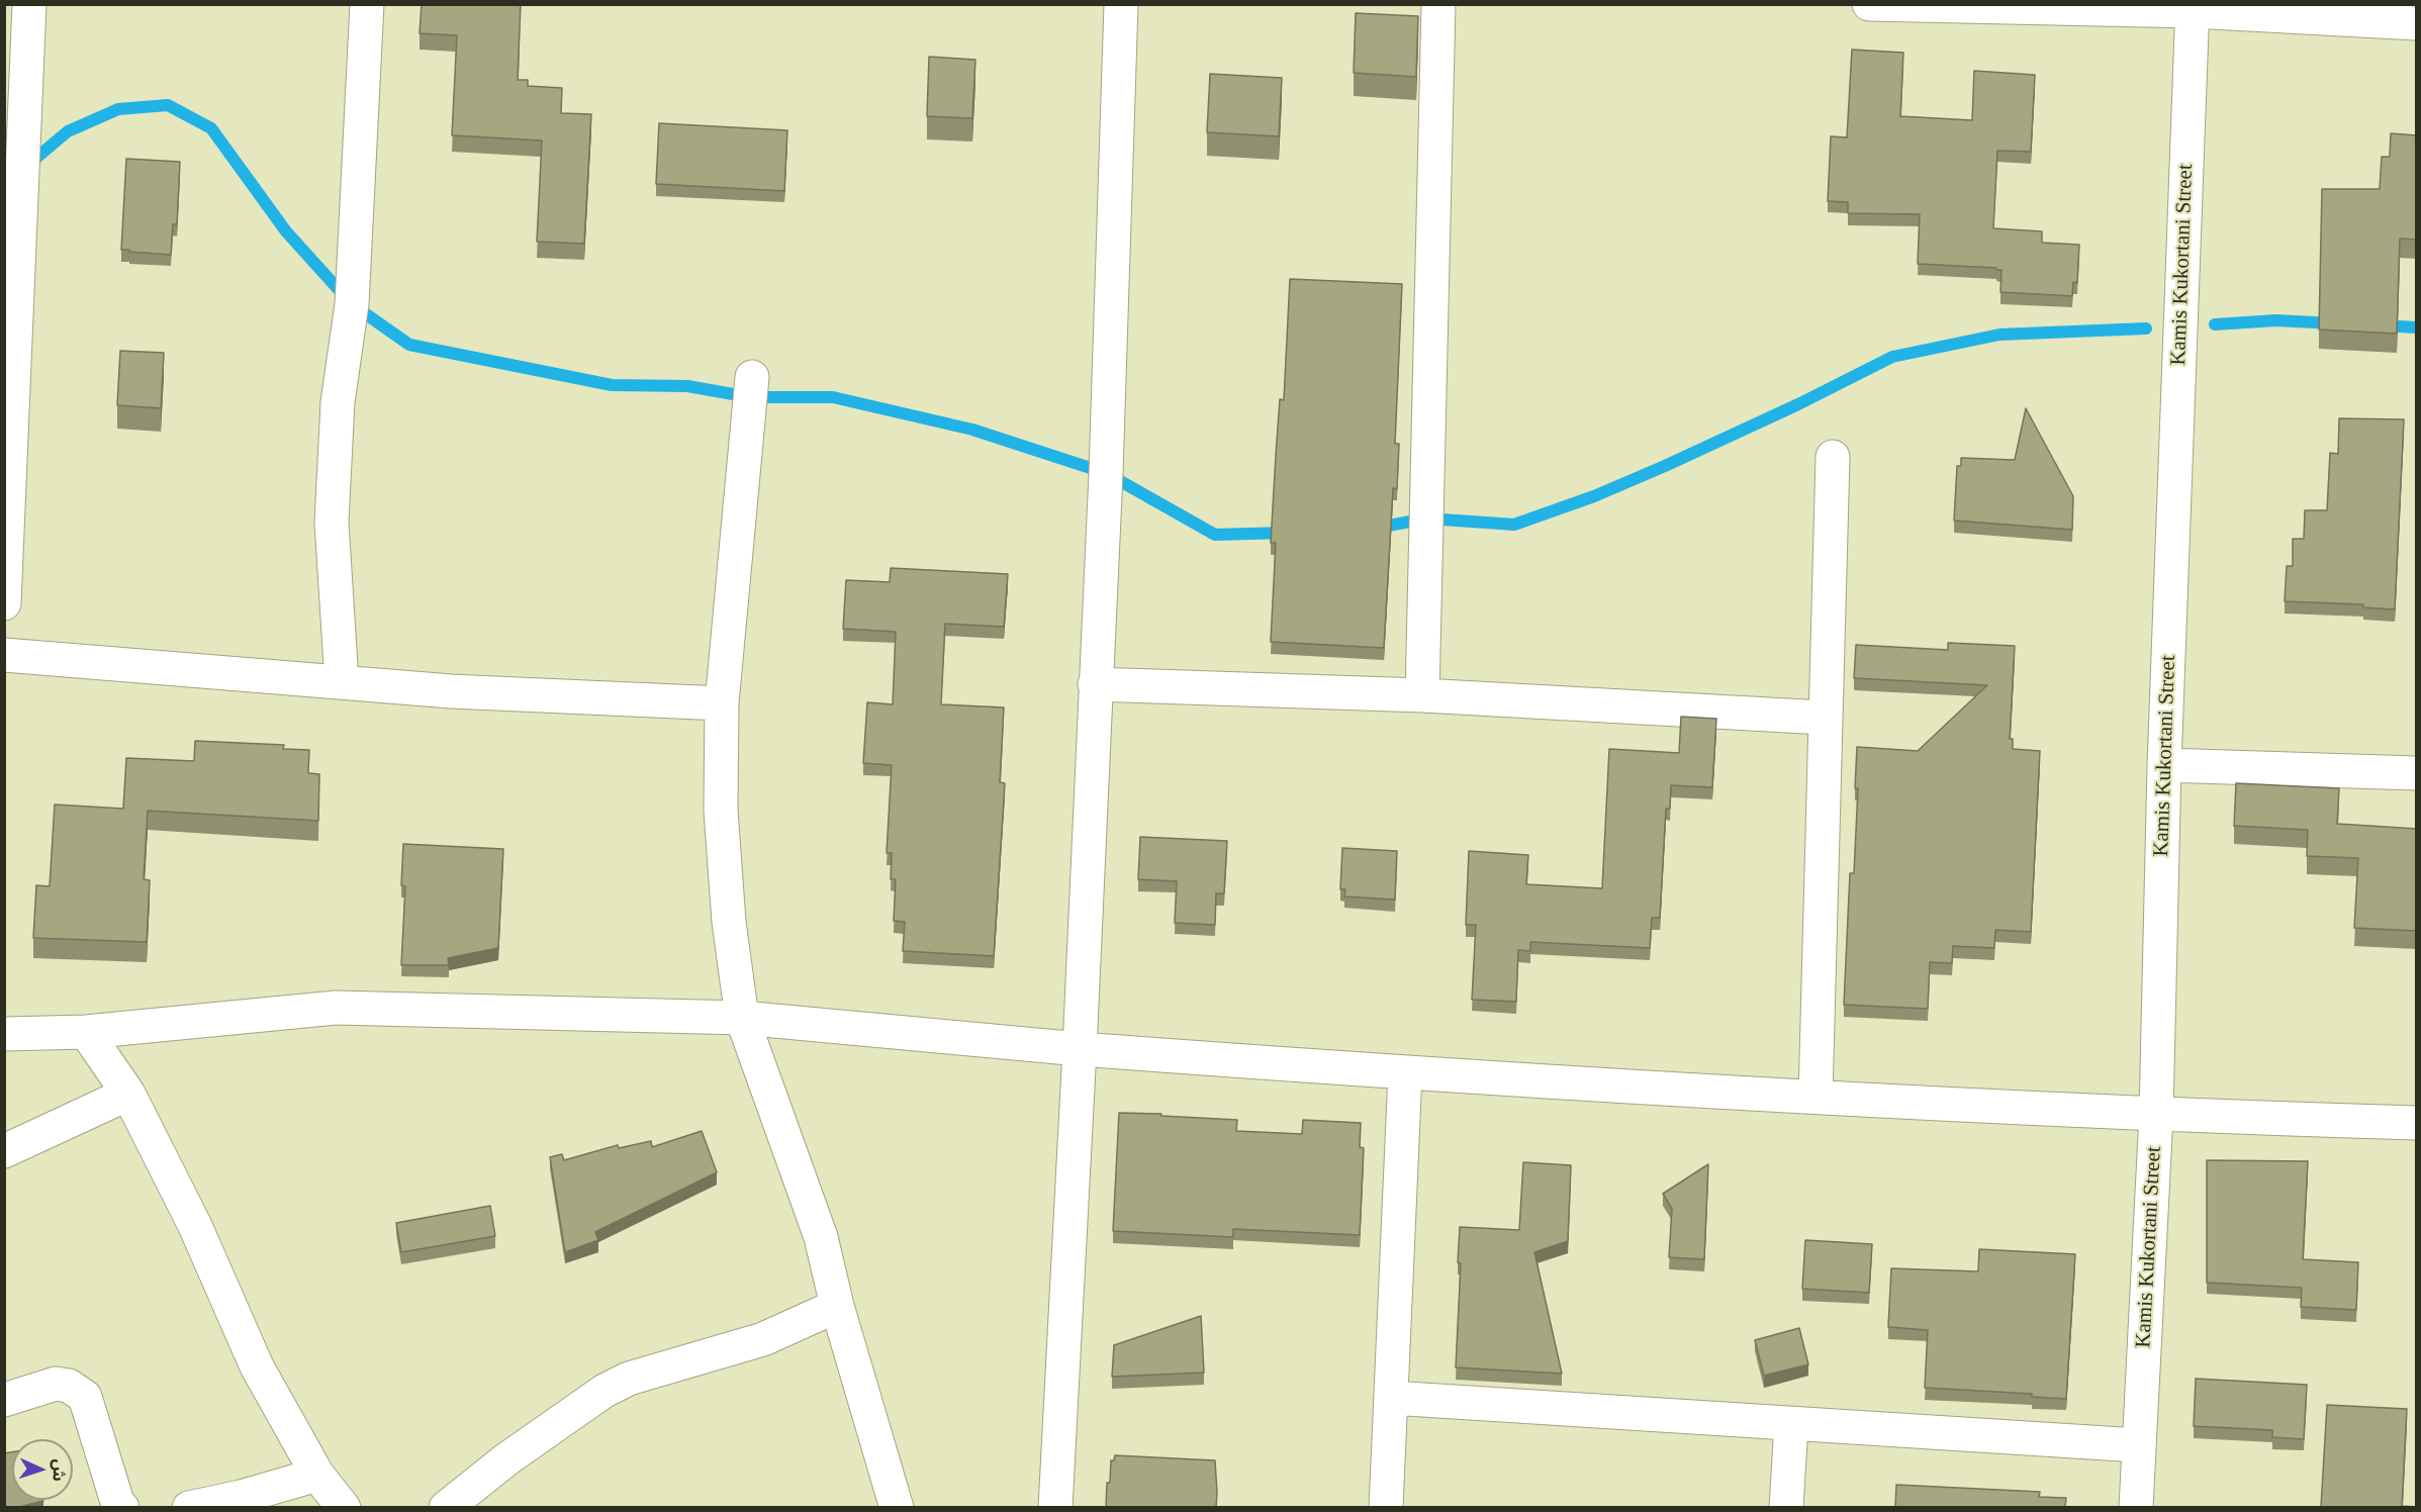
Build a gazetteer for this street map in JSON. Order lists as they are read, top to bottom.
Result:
{
  "streets": {
    "street": ["Kamis Kukortani Street"]
  },
  "north": "right"
}
